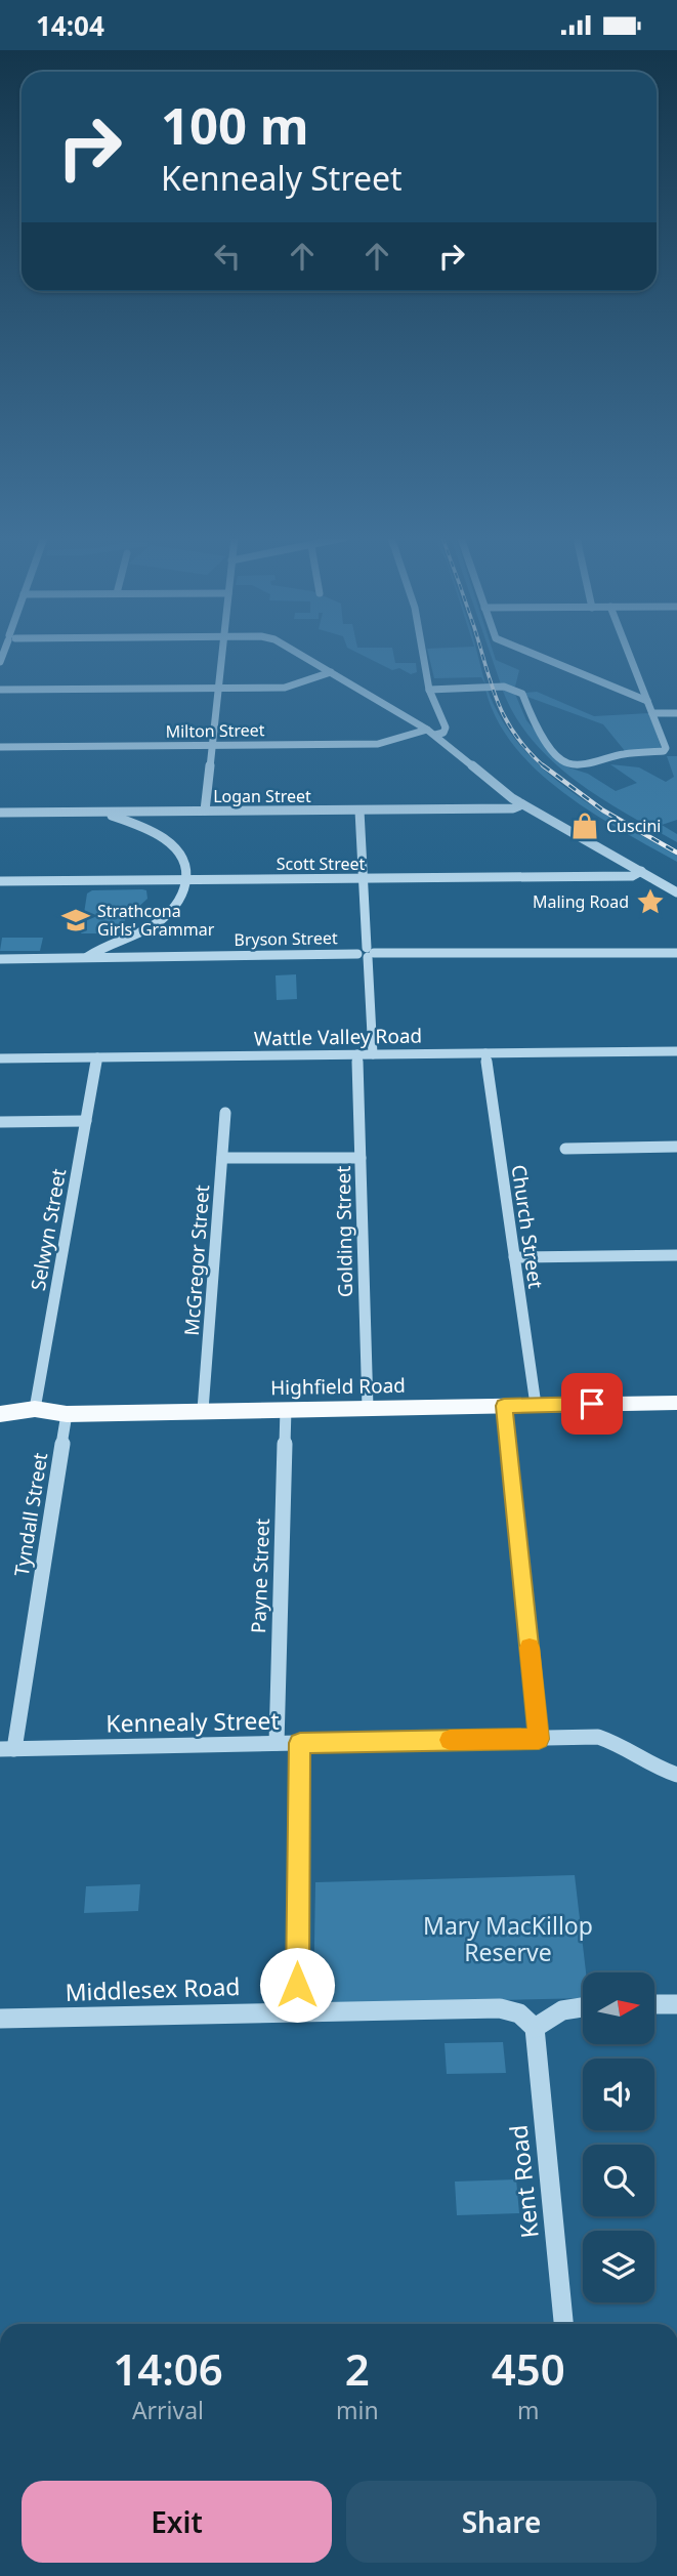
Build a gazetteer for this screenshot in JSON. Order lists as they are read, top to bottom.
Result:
{
  "streets": {
    "main road": ["Highfield Road"],
    "street": [
      "Milton Street",
      "Logan Street",
      "Scott Street",
      "Bryson Street",
      "Wattle Valley Road",
      "Church Street",
      "Selwyn Street",
      "Golding Street",
      "McGregor Street",
      "Tyndall Street",
      "Payne Street",
      "Kennealy Street",
      "Middlesex Road",
      "Kent Road"
    ]
  },
  "crossings": [
    ["Wattle Valley Road", "Church Street"],
    ["Wattle Valley Road", "Selwyn Street"],
    ["Wattle Valley Road", "Golding Street"],
    ["Church Street", "Highfield Road"],
    ["Selwyn Street", "Highfield Road"],
    ["Golding Street", "Highfield Road"],
    ["McGregor Street", "Highfield Road"],
    ["Highfield Road", "Tyndall Street"],
    ["Highfield Road", "Payne Street"],
    ["Tyndall Street", "Kennealy Street"],
    ["Payne Street", "Kennealy Street"],
    ["Middlesex Road", "Kent Road"]
  ],
  "parks": ["Mary MacKillop Reserve"],
  "places": {
    "shop": ["Cuscini"],
    "place": ["Maling Road"],
    "school or university": ["Strathcona Girls' Grammar"]
  },
  "north": "right",
  "page": {
    "status": "14:04",
    "turn": ["100 m", "Kennealy Street"],
    "eta": [
      "14:06",
      "Arrival",
      "2",
      "min",
      "450",
      "m"
    ],
    "buttons": ["Exit", "Share"]
  }
}
